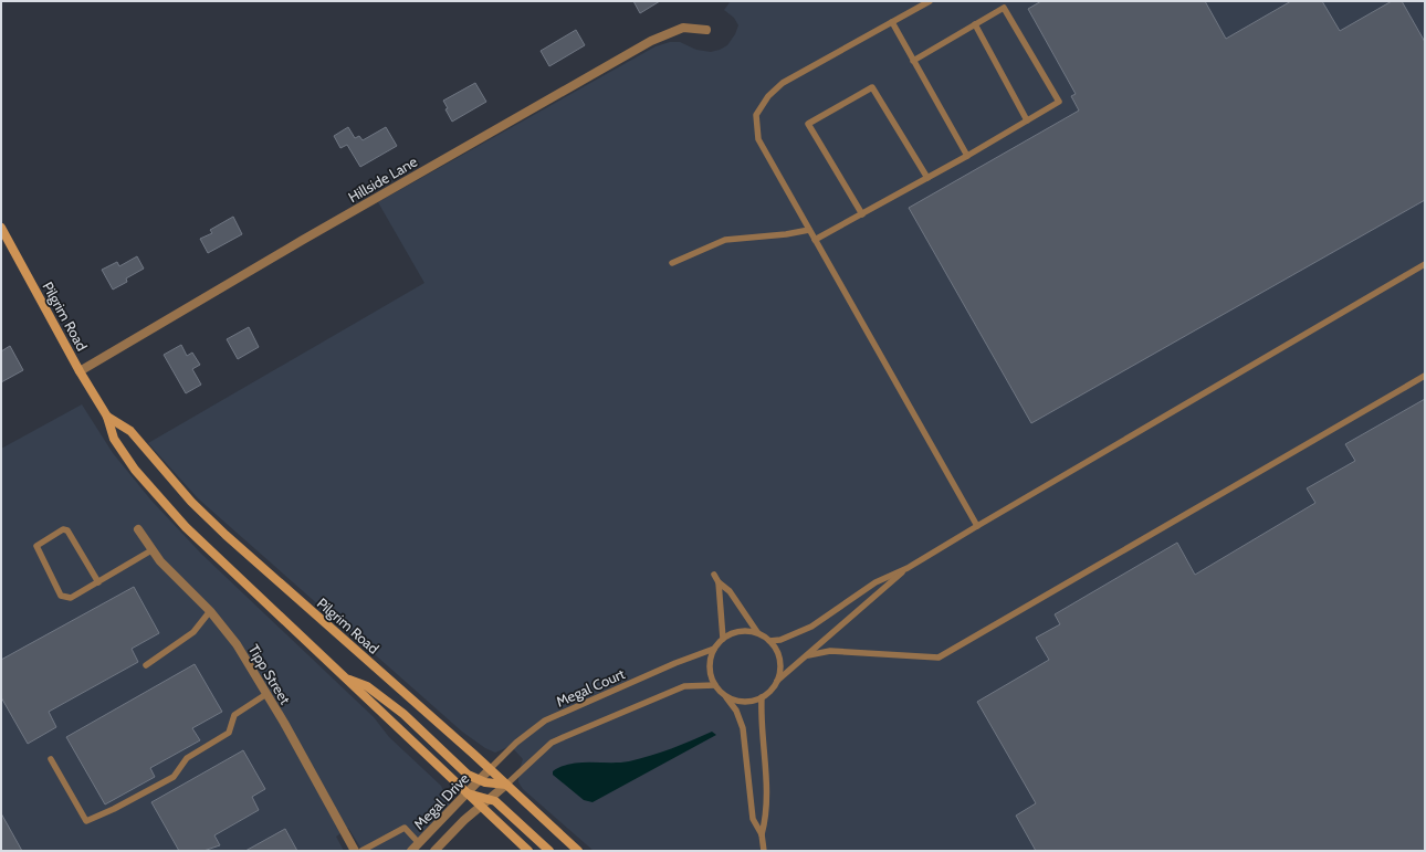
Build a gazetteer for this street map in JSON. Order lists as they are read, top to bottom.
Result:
{
  "streets": {
    "street": [
      "Hillside Lane",
      "Pilgrim Road",
      "Tipp Street",
      "Megal Drive"
    ],
    "lane": ["Megal Court"]
  },
  "crossings": [
    ["Hillside Lane", "Pilgrim Road"],
    ["Pilgrim Road", "Megal Court"],
    ["Pilgrim Road", "Megal Drive"],
    ["Megal Court", "Megal Drive"]
  ]
}
